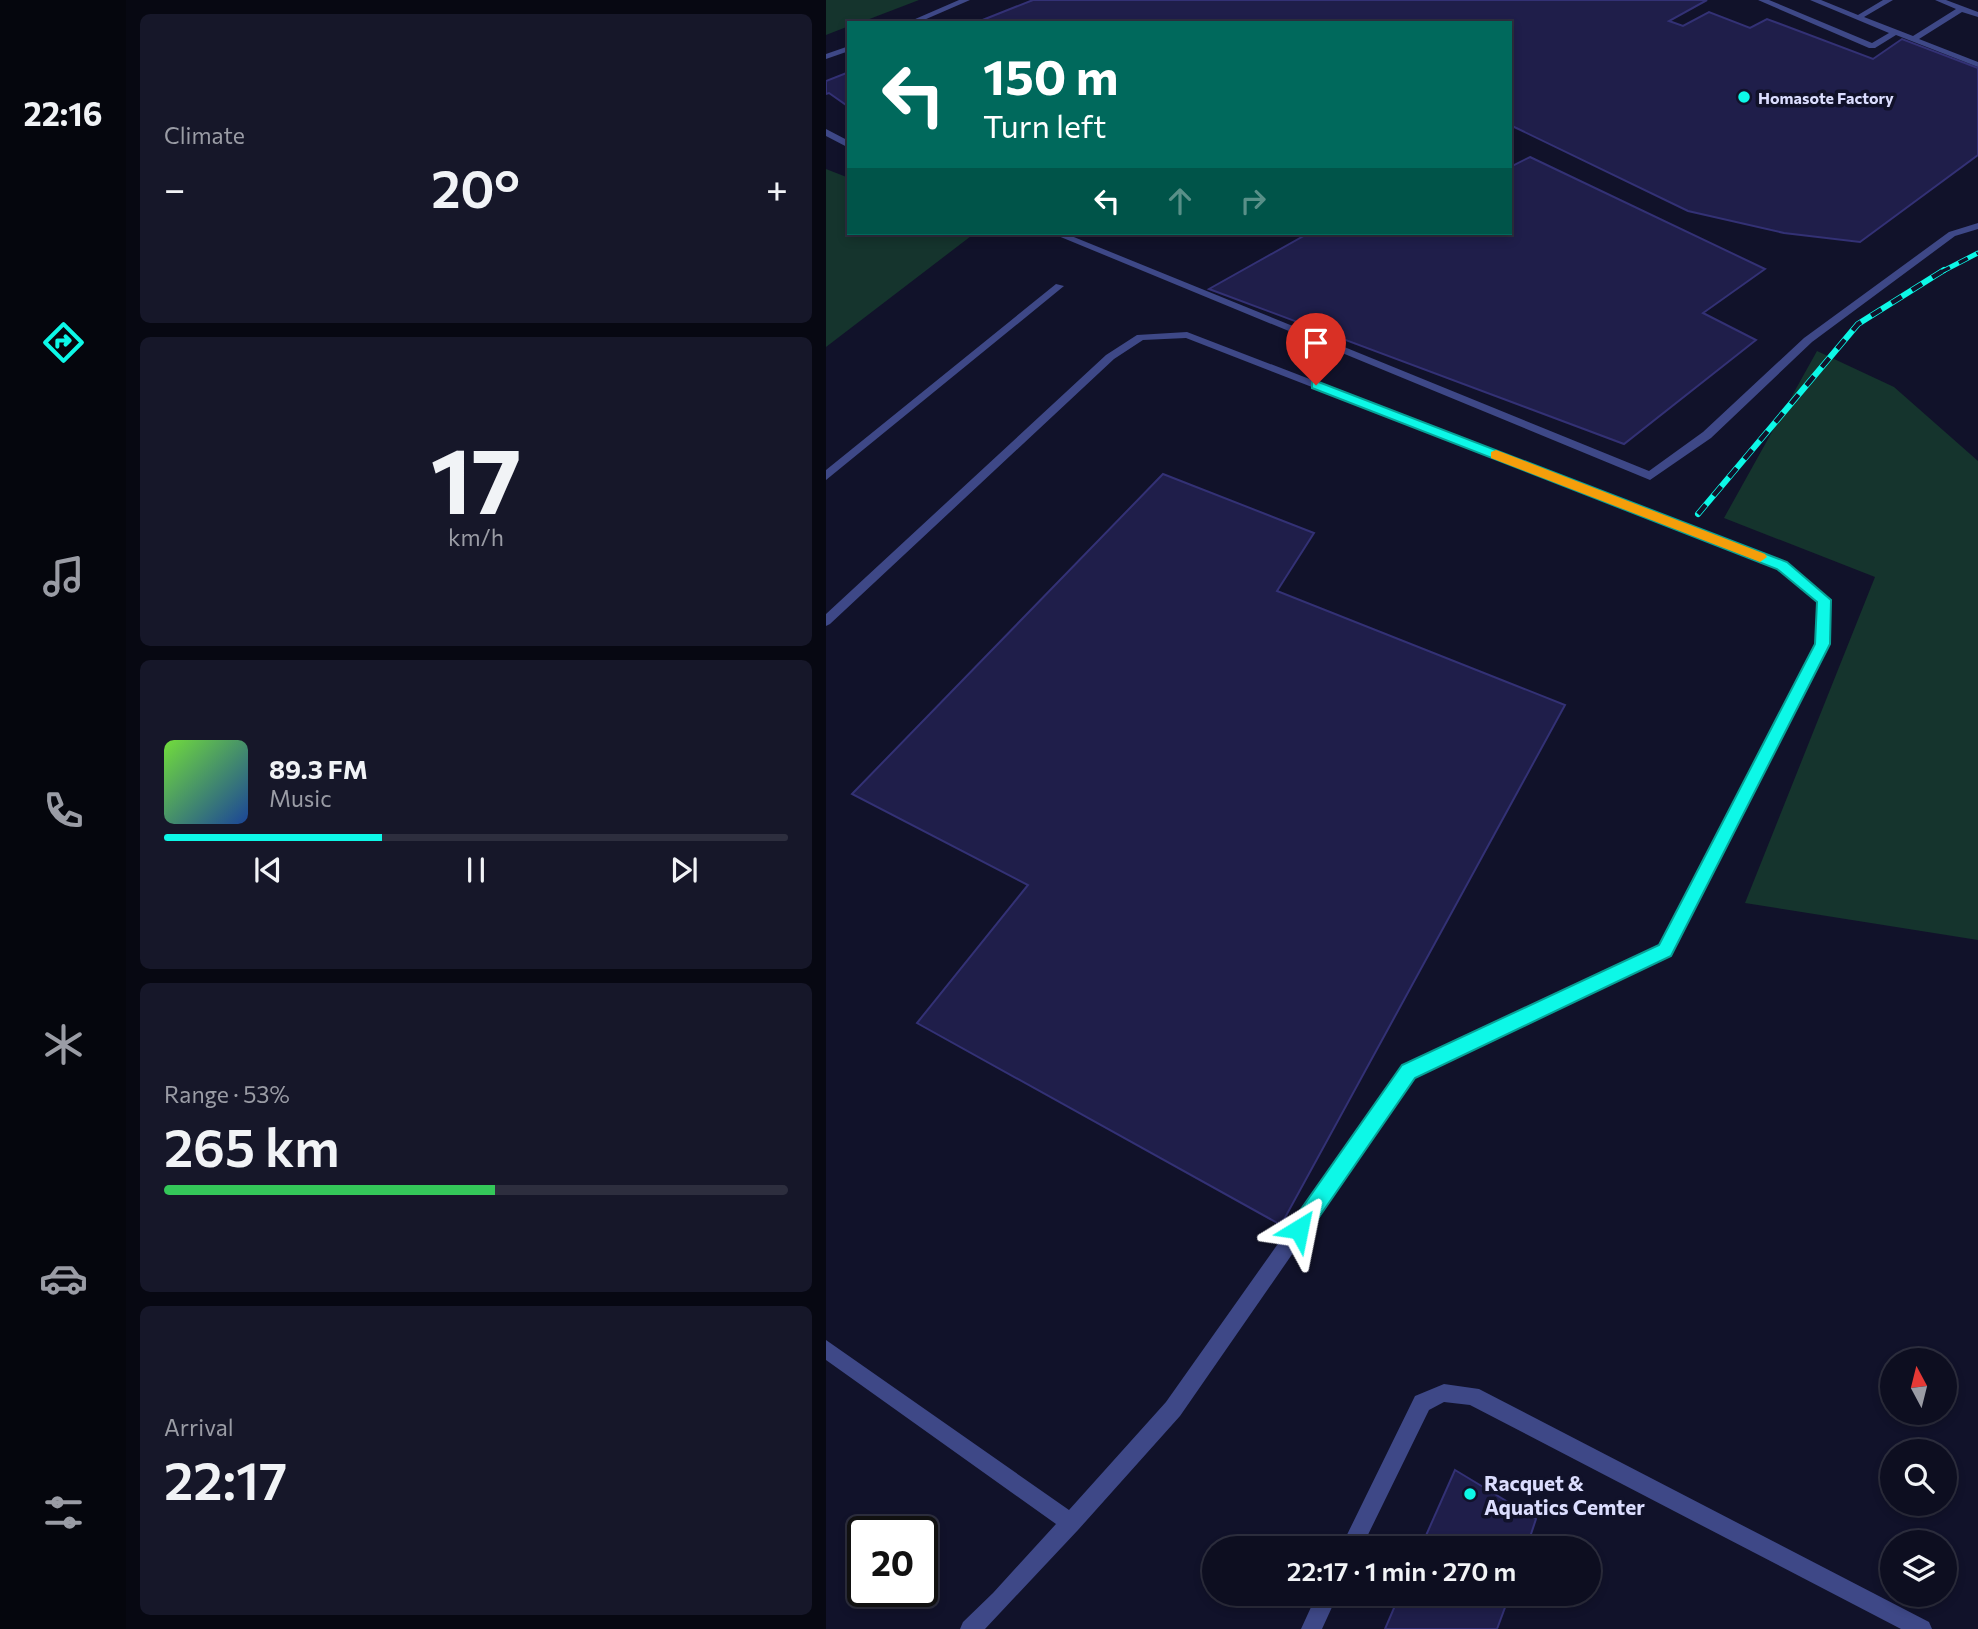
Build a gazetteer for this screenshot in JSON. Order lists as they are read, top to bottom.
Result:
{
  "places": ["Homasote Factory", "Racquet & Aquatics Cemter"],
  "north": "top",
  "page": {
    "tabs": "22:16",
    "tile": [
      "Climate",
      ["17", "km/h"],
      ["Range · 53%", "265 km"],
      ["Arrival", "22:17"]
    ],
    "turn": ["150 m", "Turn left"],
    "heat": ["−", "20°", "+"],
    "song": ["89.3 FM", "Music"],
    "limit": "20",
    "trip": "22:17 · 1 min · 270 m"
  }
}
